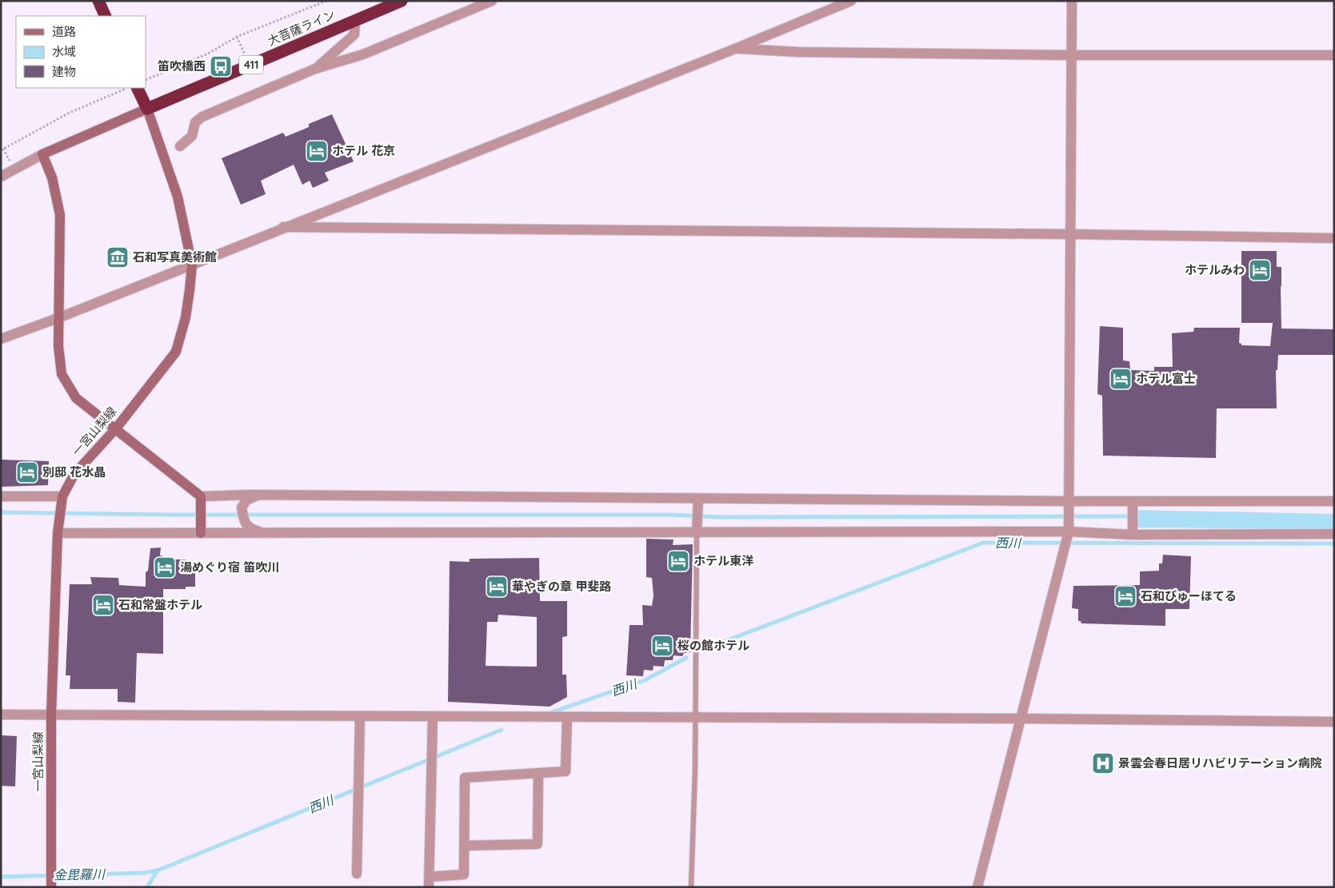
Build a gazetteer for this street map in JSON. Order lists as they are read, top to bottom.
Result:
{
  "streets": {
    "highway": ["大菩薩ライン", "411"],
    "main road": ["一宮山梨線"]
  },
  "crossings": [
    ["大菩薩ライン", "一宮山梨線"]
  ],
  "water": ["西川", "金毘羅川"],
  "places": {
    "bus stop": ["笛吹橋西"],
    "hotel": [
      "ホテル 花京",
      "ホテルみわ",
      "ホテル富士",
      "別邸 花水晶",
      "ホテル東洋",
      "湯めぐり宿 笛吹川",
      "華やぎの章 甲斐路",
      "石和びゅーほてる",
      "石和常盤ホテル",
      "桜の館ホテル"
    ],
    "museum": ["石和写真美術館"],
    "hospital": ["景雲会春日居リハビリテーション病院"]
  },
  "legend": ["道路", "水域", "建物"]
}
